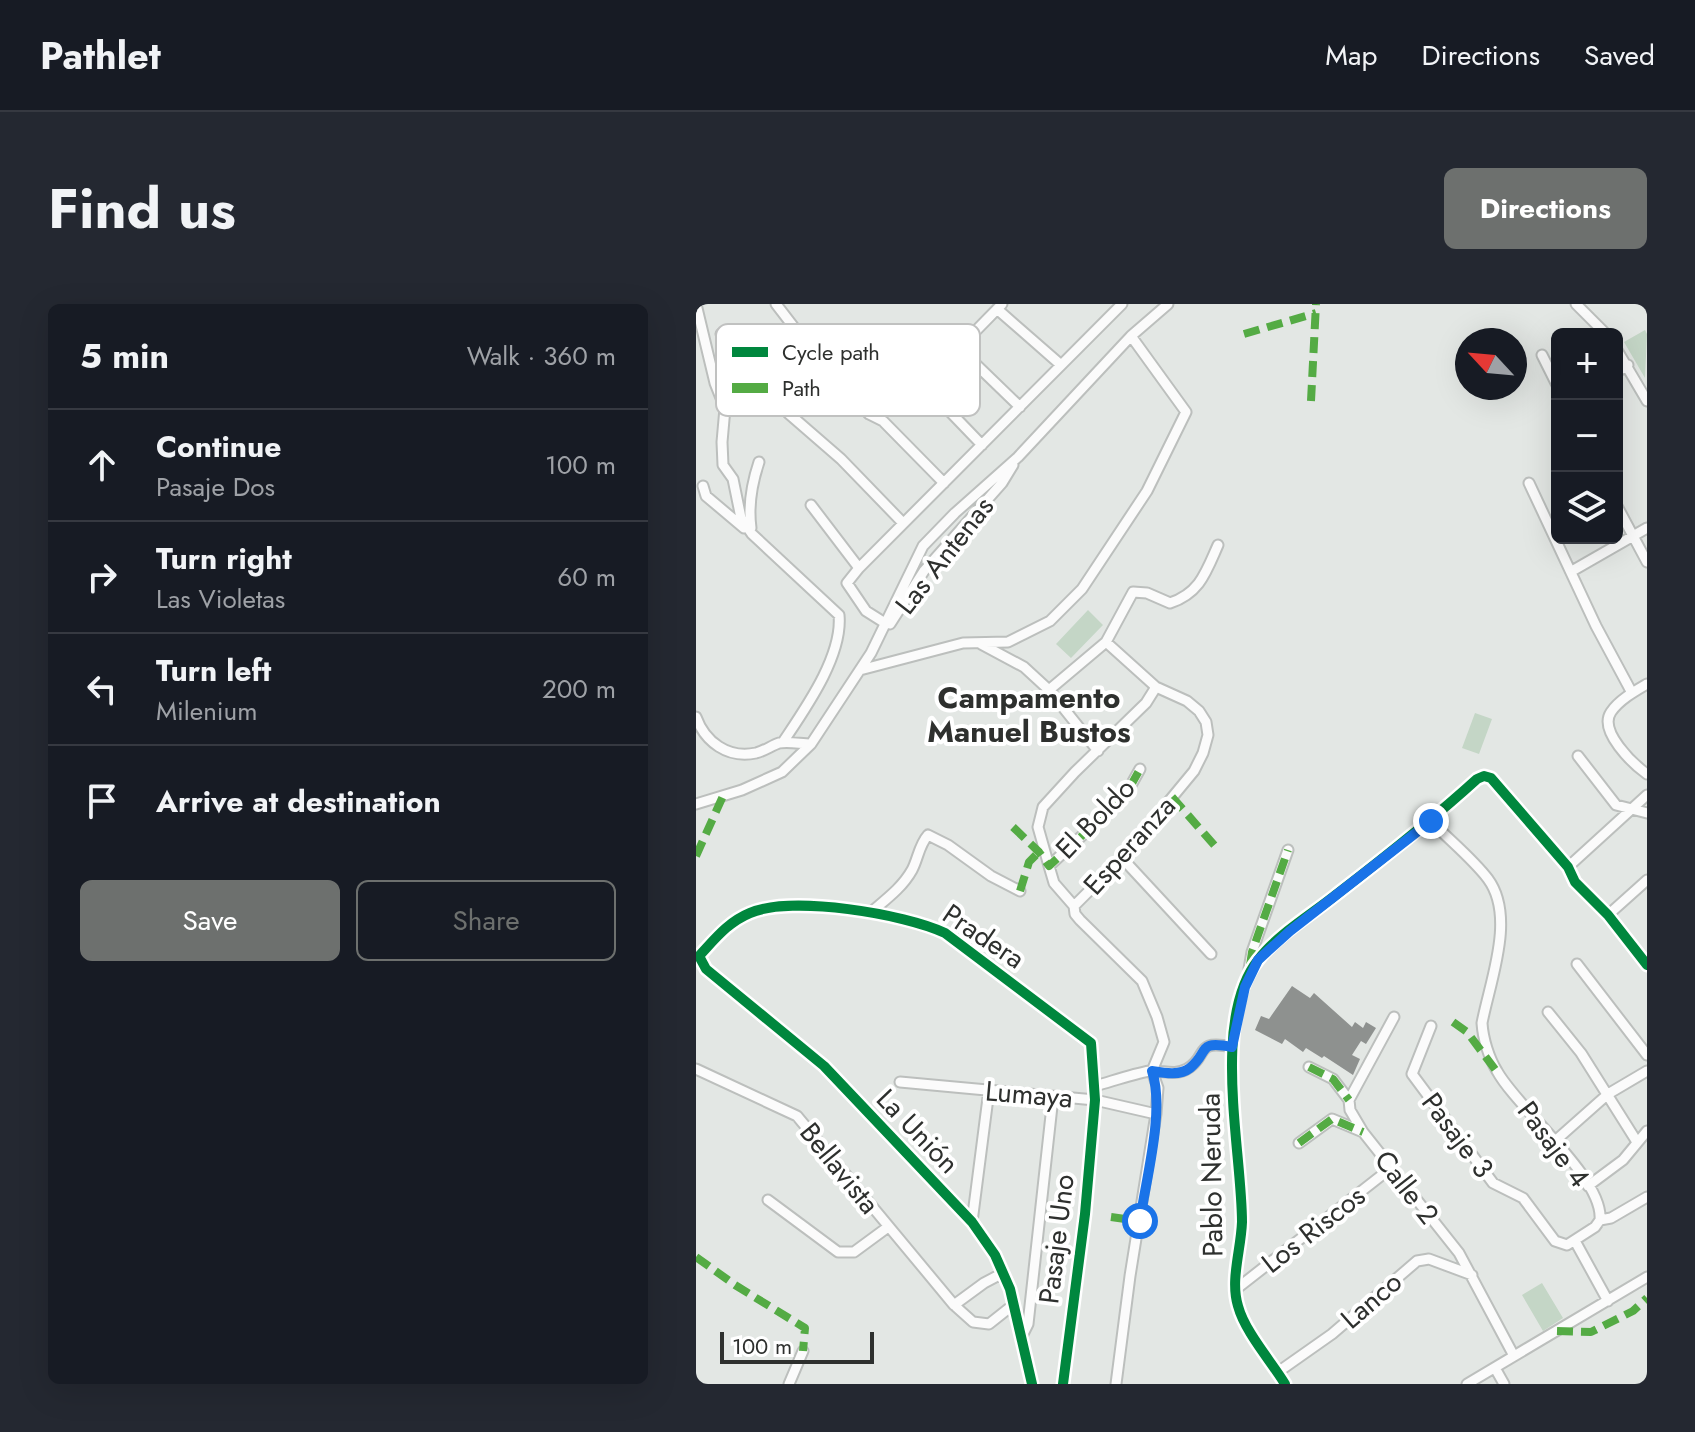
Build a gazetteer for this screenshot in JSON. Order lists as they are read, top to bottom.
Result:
{
  "streets": {
    "street": [
      "Las Antenas",
      "El Boldo",
      "Esperanza",
      "Pradera",
      "Lumaya",
      "La Unión",
      "Pasaje 3",
      "Pasaje 4",
      "Bellavista",
      "Pablo Neruda",
      "Calle 2",
      "Los Riscos",
      "Pasaje Uno",
      "Lanco"
    ]
  },
  "crossings": [
    ["Pradera", "Lumaya"],
    ["Pradera", "La Unión"],
    ["Pradera", "Pasaje Uno"],
    ["Lumaya", "Pasaje Uno"],
    ["La Unión", "Bellavista"],
    ["Pablo Neruda", "Los Riscos"],
    ["Pablo Neruda", "Lanco"],
    ["Calle 2", "Los Riscos"],
    ["Calle 2", "Lanco"]
  ],
  "districts": ["Campamento Manuel Bustos"],
  "legend": ["Cycle path", "Path"],
  "scale_bar": "100 m",
  "north": "top left",
  "page": {
    "header": "Pathlet",
    "nav": ["Map", "Directions", "Saved"],
    "title": "Find us",
    "buttons": [
      "Directions",
      ["Save", "Share"]
    ],
    "heading": ["5 min", "Walk · 360 m"],
    "map_buttons": ["+", "−"],
    "list": [
      ["Continue", "Pasaje Dos", "100 m"],
      ["Turn right", "Las Violetas", "60 m"],
      ["Turn left", "Milenium", "200 m"],
      "Arrive at destination"
    ],
    "scale": "100 m"
  }
}
